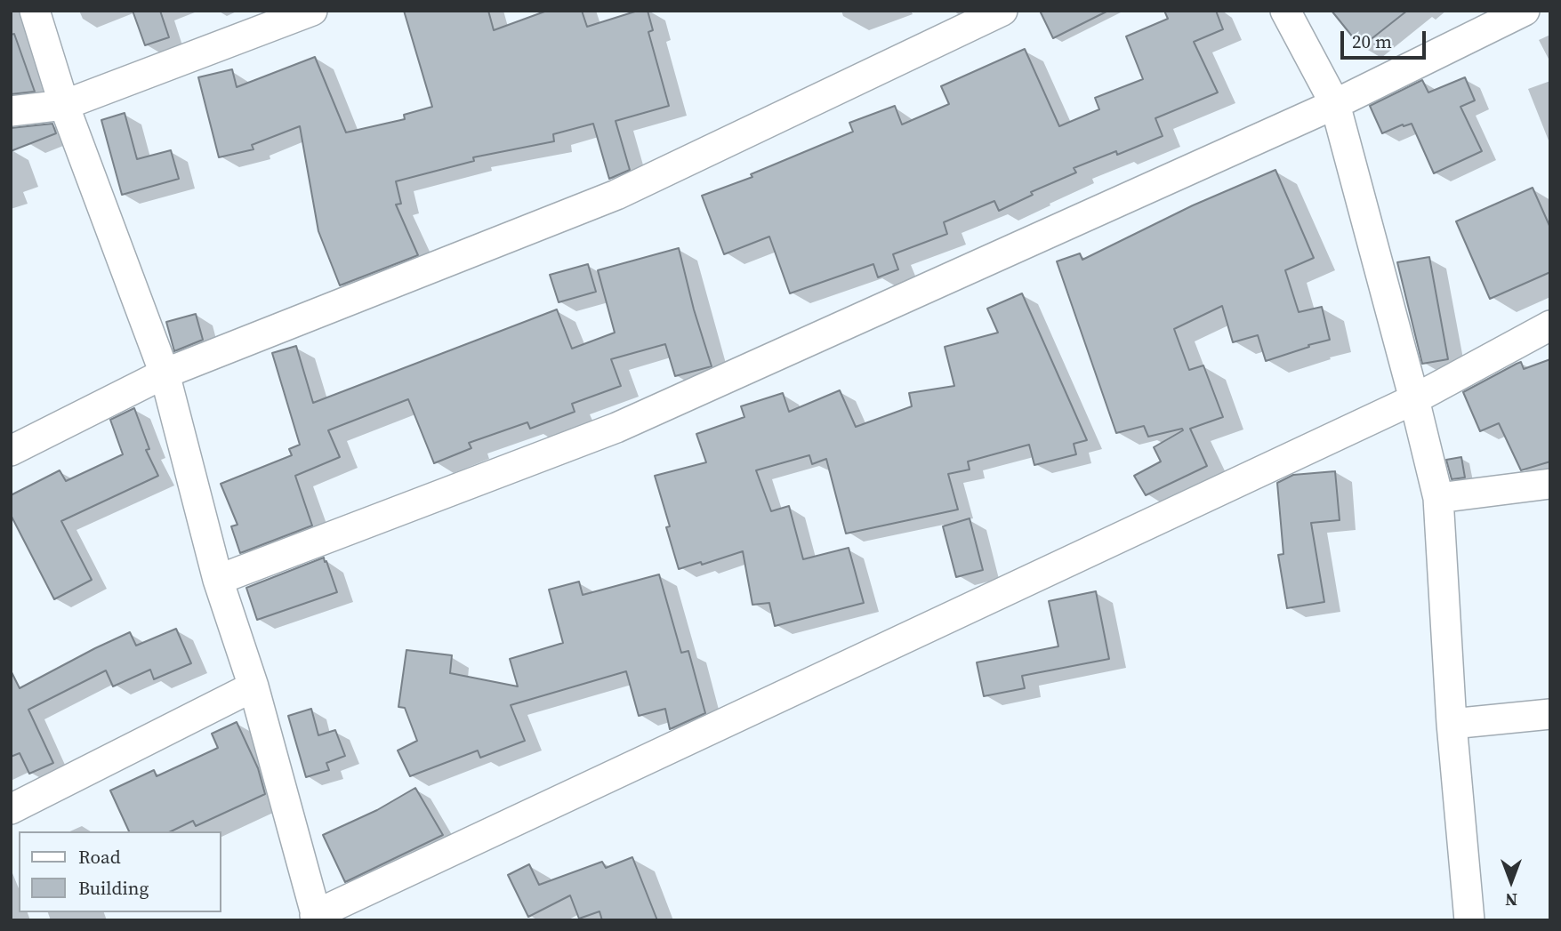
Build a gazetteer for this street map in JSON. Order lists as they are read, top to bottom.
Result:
{
  "legend": ["Road", "Building"],
  "scale_bar": "20 m",
  "north": "bottom"
}
